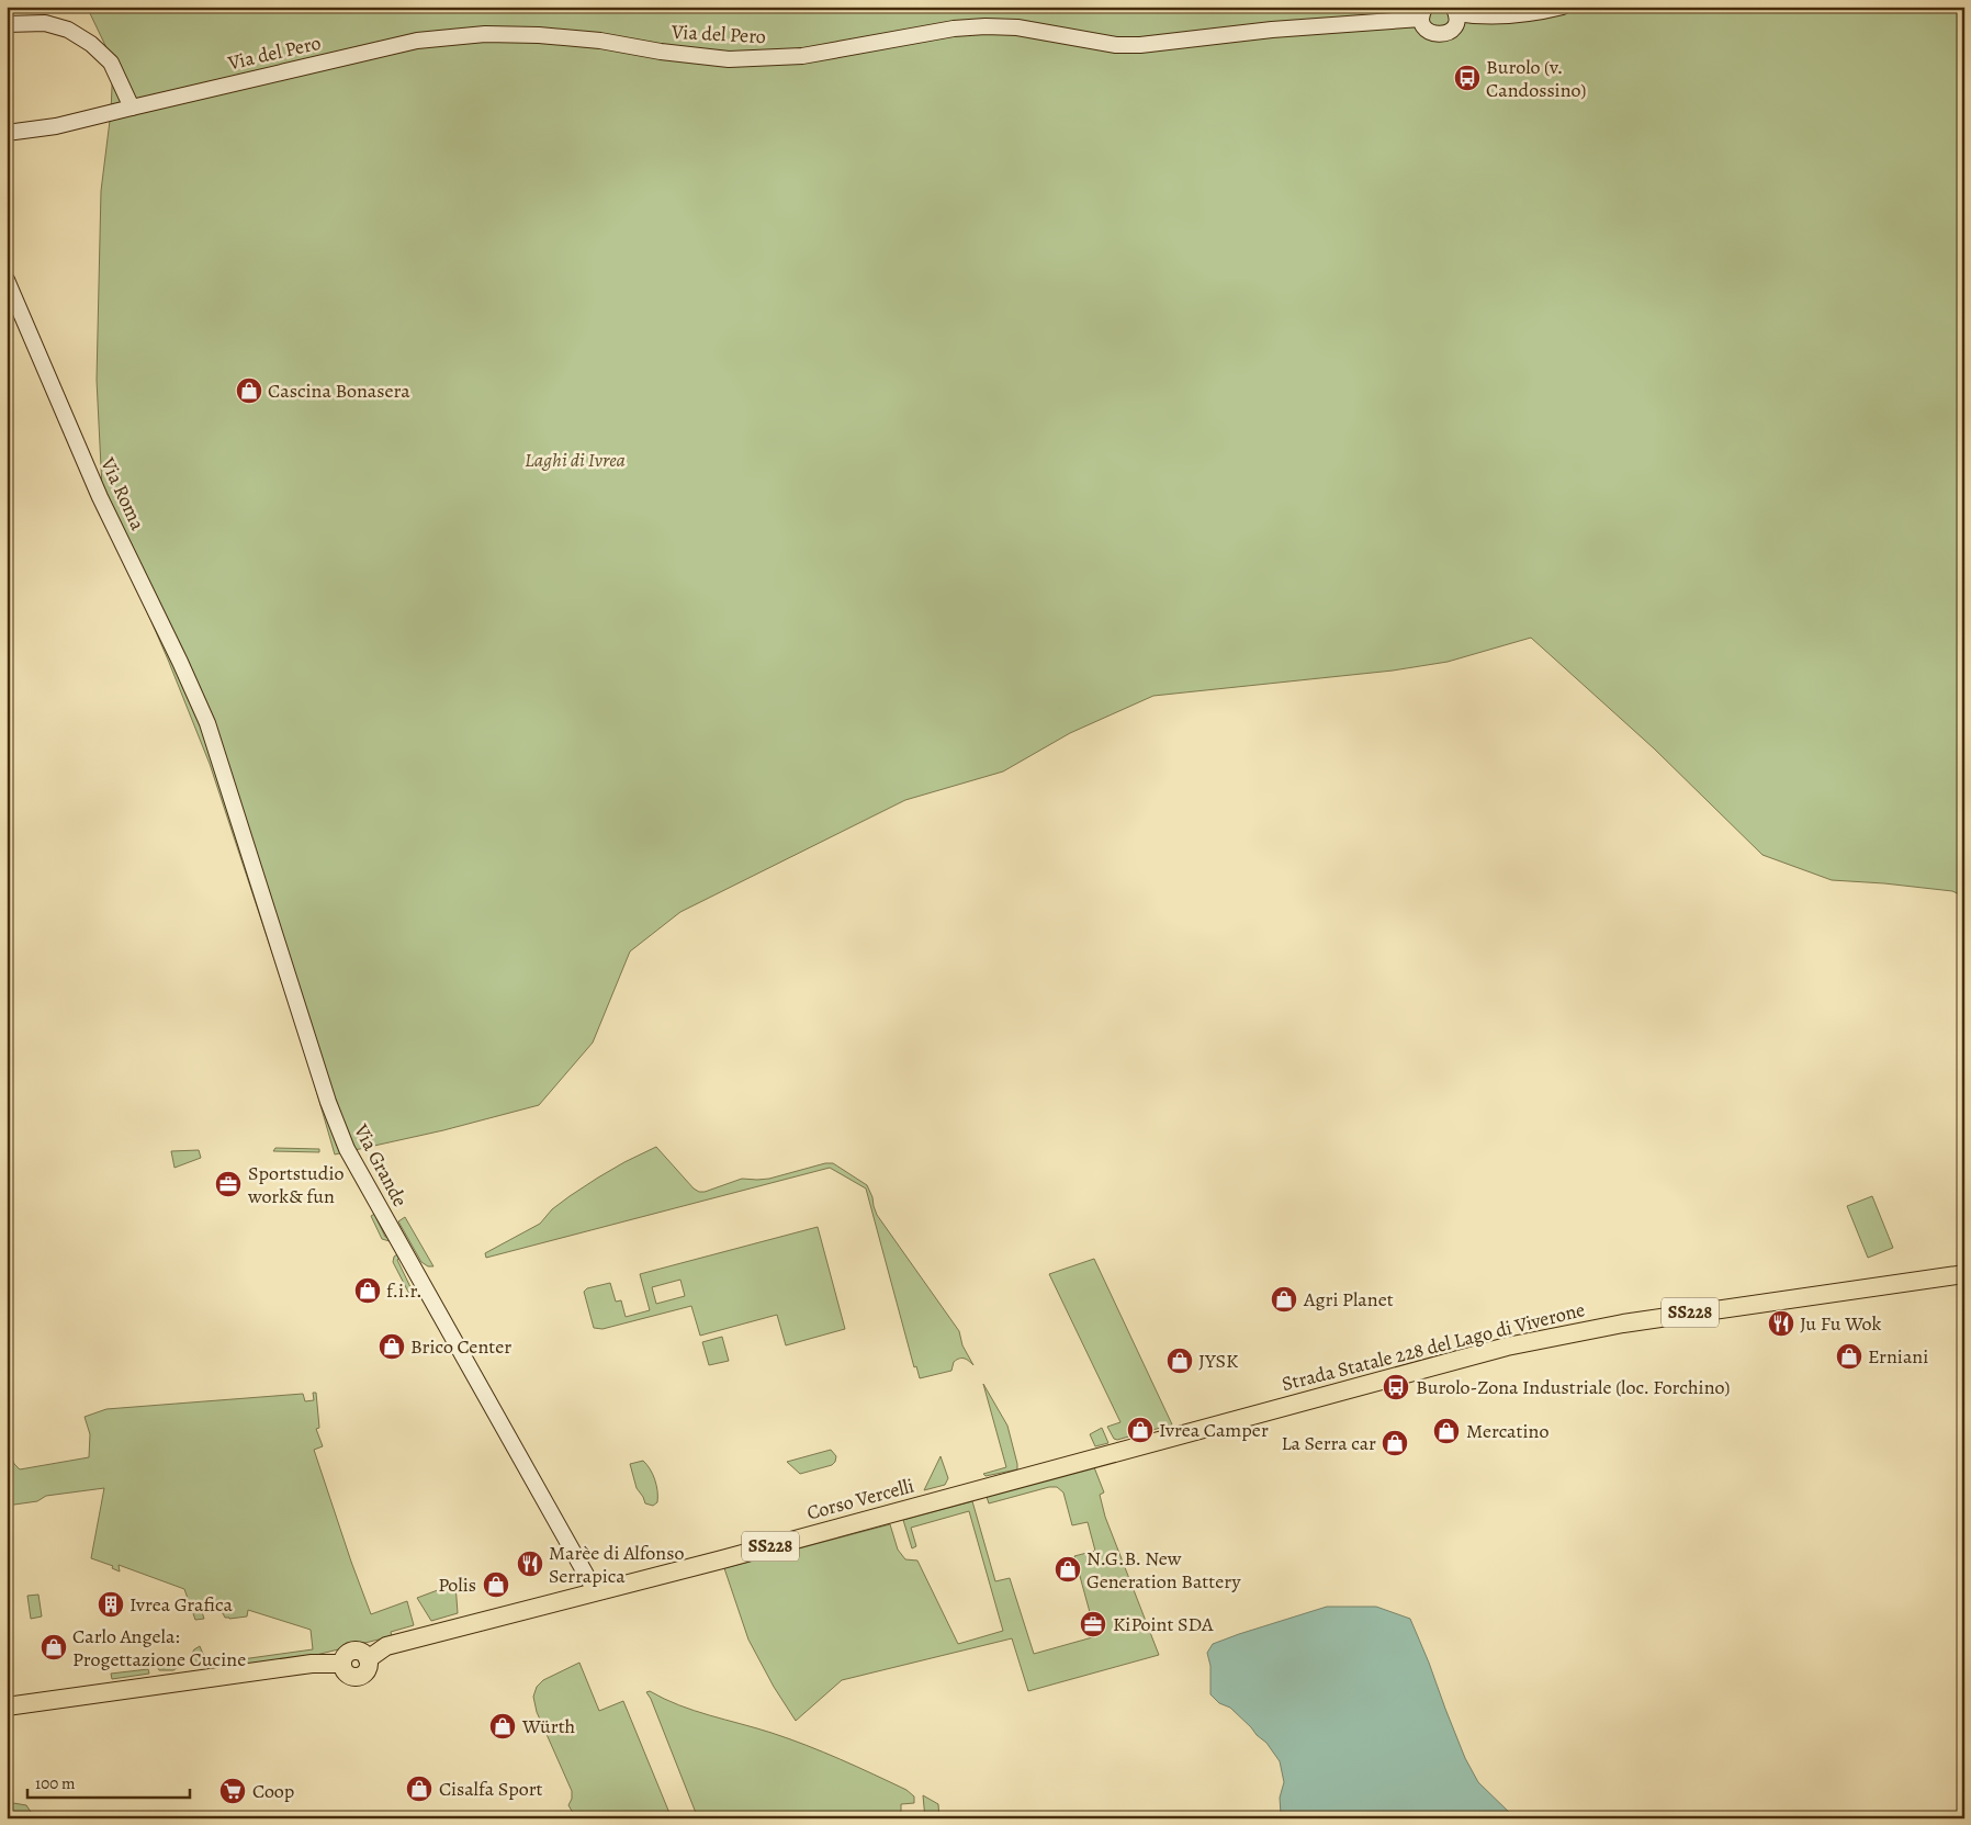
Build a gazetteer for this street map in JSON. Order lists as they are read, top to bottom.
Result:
{
  "streets": {
    "main road": ["SS228", "Strada Statale 228 del Lago di Viverone", "Corso Vercelli"],
    "street": ["Via del Pero", "Via Roma", "Via Grande"]
  },
  "crossings": [
    ["Via Roma", "Via Grande"],
    ["Via Grande", "Corso Vercelli"],
    ["Strada Statale 228 del Lago di Viverone", "Corso Vercelli"]
  ],
  "parks": ["Laghi di Ivrea"],
  "places": {
    "bus stop": ["Burolo (v. Candossino)", "Burolo-Zona Industriale (loc. Forchino)"],
    "shop": [
      "Cascina Bonasera",
      "f.i.r.",
      "Agri Planet",
      "Brico Center",
      "Erniani",
      "JYSK",
      "Ivrea Camper",
      "Mercatino",
      "La Serra car",
      "N.G.B. New Generation Battery",
      "Polis",
      "Carlo Angela: Progettazione Cucine",
      "Würth",
      "Cisalfa Sport"
    ],
    "office": ["Sportstudio work& fun", "KiPoint SDA"],
    "restaurant": ["Ju Fu Wok", "Marèe di Alfonso Serrapica"],
    "building": ["Ivrea Grafica"],
    "supermarket": ["Coop"]
  },
  "scale_bar": "100 m"
}
